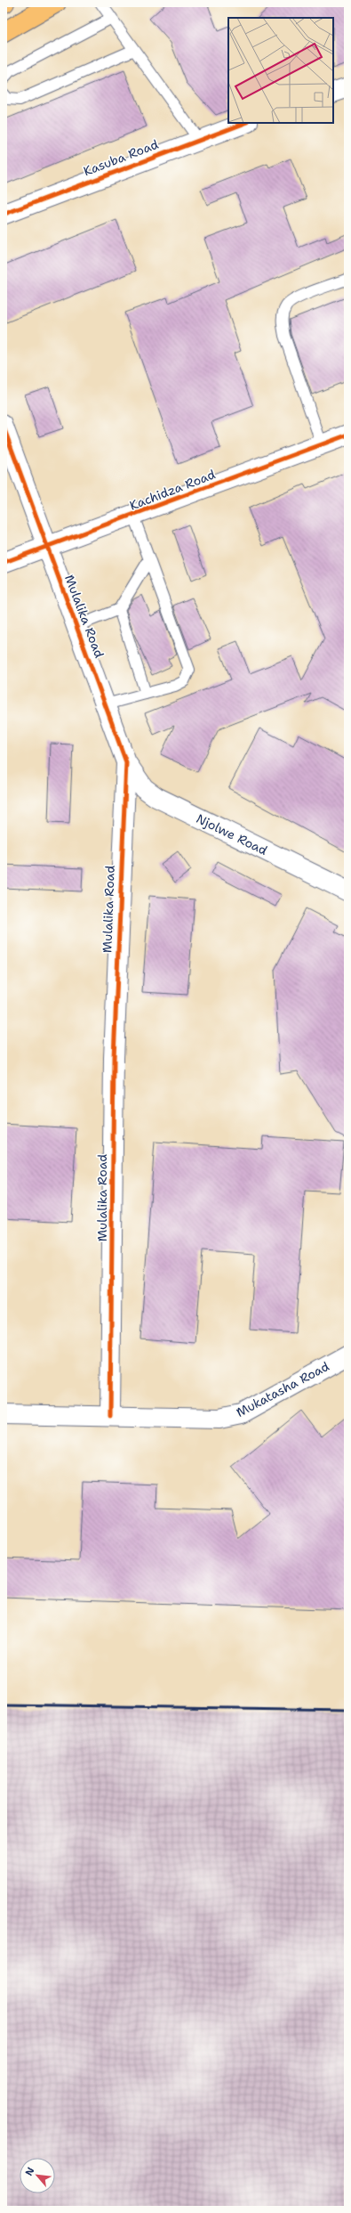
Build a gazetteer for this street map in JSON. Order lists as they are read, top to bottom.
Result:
{
  "streets": {
    "street": [
      "Kasuba Road",
      "Kachidza Road",
      "Mulalika Road",
      "Njolwe Road",
      "Mukatasha Road"
    ]
  },
  "crossings": [
    ["Kachidza Road", "Mulalika Road"],
    ["Mulalika Road", "Njolwe Road"],
    ["Mulalika Road", "Mukatasha Road"]
  ],
  "north": "top left"
}
